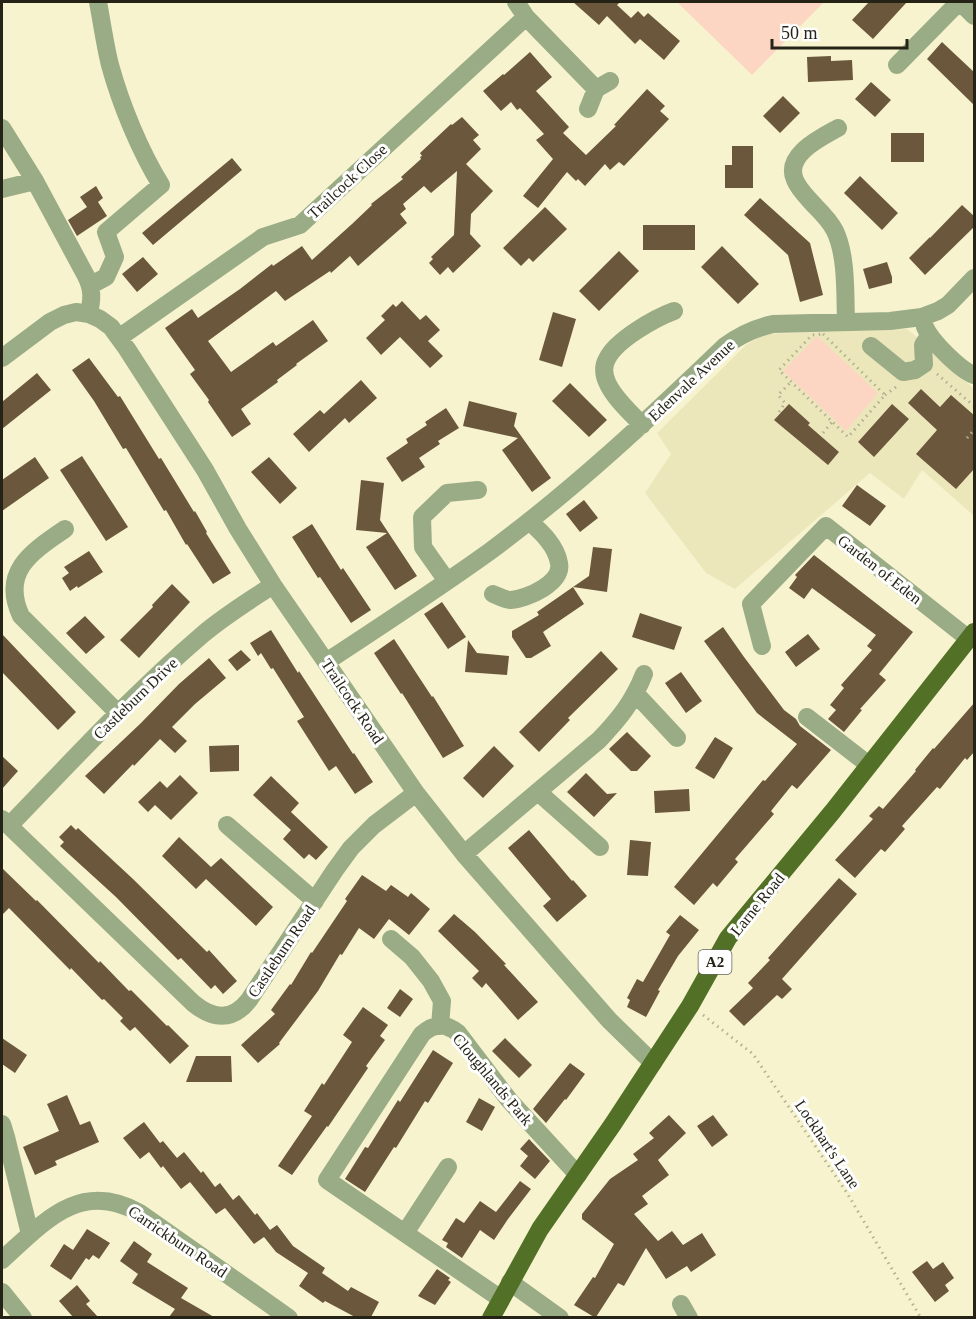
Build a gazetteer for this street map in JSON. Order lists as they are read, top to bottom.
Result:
{
  "streets": {
    "main road": ["Larne Road", "A2"],
    "street": [
      "Trailcock Close",
      "Edenvale Avenue",
      "Garden of Eden",
      "Castleburn Drive",
      "Trailcock Road",
      "Castleburn Road",
      "Cloughlands Park",
      "Carrickburn Road"
    ],
    "path": ["Lockhart's Lane"]
  },
  "crossings": [
    ["Trailcock Close", "Trailcock Road"],
    ["Edenvale Avenue", "Trailcock Road"],
    ["Garden of Eden", "Larne Road"],
    ["Castleburn Drive", "Trailcock Road"],
    ["Castleburn Drive", "Castleburn Road"],
    ["Trailcock Road", "Larne Road"],
    ["Trailcock Road", "Castleburn Road"],
    ["Larne Road", "Cloughlands Park"],
    ["Larne Road", "Lockhart's Lane"]
  ],
  "scale_bar": "50 m"
}
